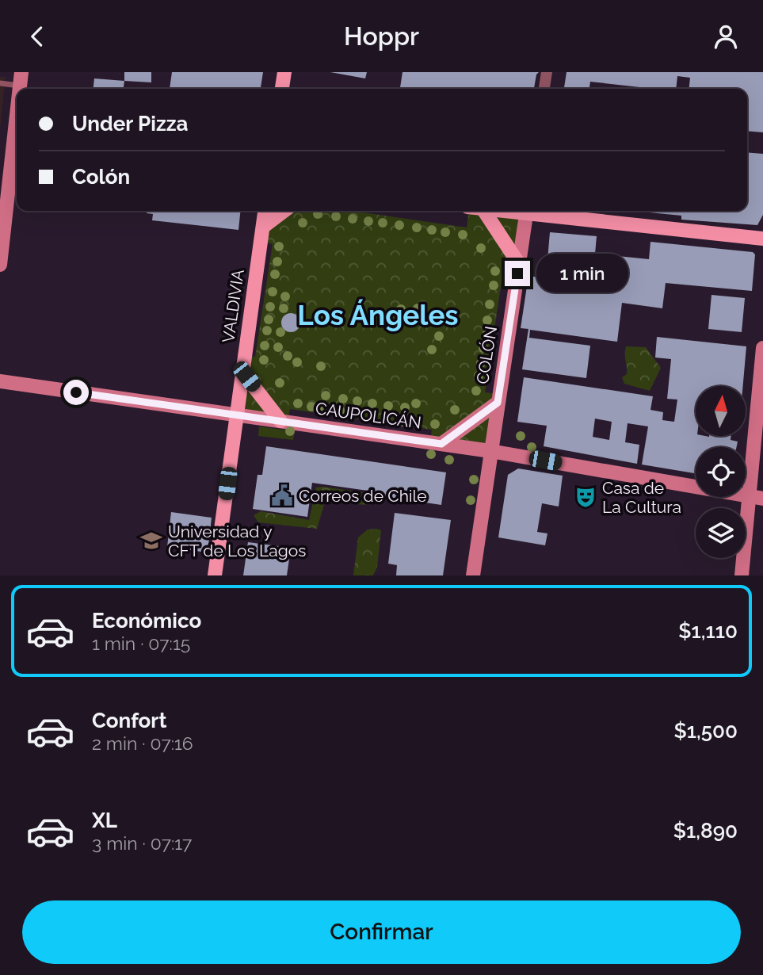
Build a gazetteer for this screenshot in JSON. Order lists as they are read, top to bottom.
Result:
{
  "streets": {
    "main road": ["VALDIVIA"],
    "street": ["COLÓN", "CAUPOLICÁN"]
  },
  "crossings": [
    ["VALDIVIA", "CAUPOLICÁN"],
    ["COLÓN", "CAUPOLICÁN"]
  ],
  "districts": ["Los Ángeles"],
  "places": {
    "public building": ["Correos de Chile"],
    "theatre": ["Casa de La Cultura"],
    "school or university": ["Universidad y CFT de Los Lagos"]
  },
  "north": "top",
  "page": {
    "header": "Hoppr",
    "banner": ["Under Pizza", "Colón"],
    "bubble": "1 min",
    "list": [
      {
        "name": "Económico",
        "note": "1 min · 07:15",
        "value": "$1,110"
      },
      {
        "name": "Confort",
        "note": "2 min · 07:16",
        "value": "$1,500"
      },
      {
        "name": "XL",
        "note": "3 min · 07:17",
        "value": "$1,890"
      }
    ],
    "buttons": "Confirmar"
  }
}
